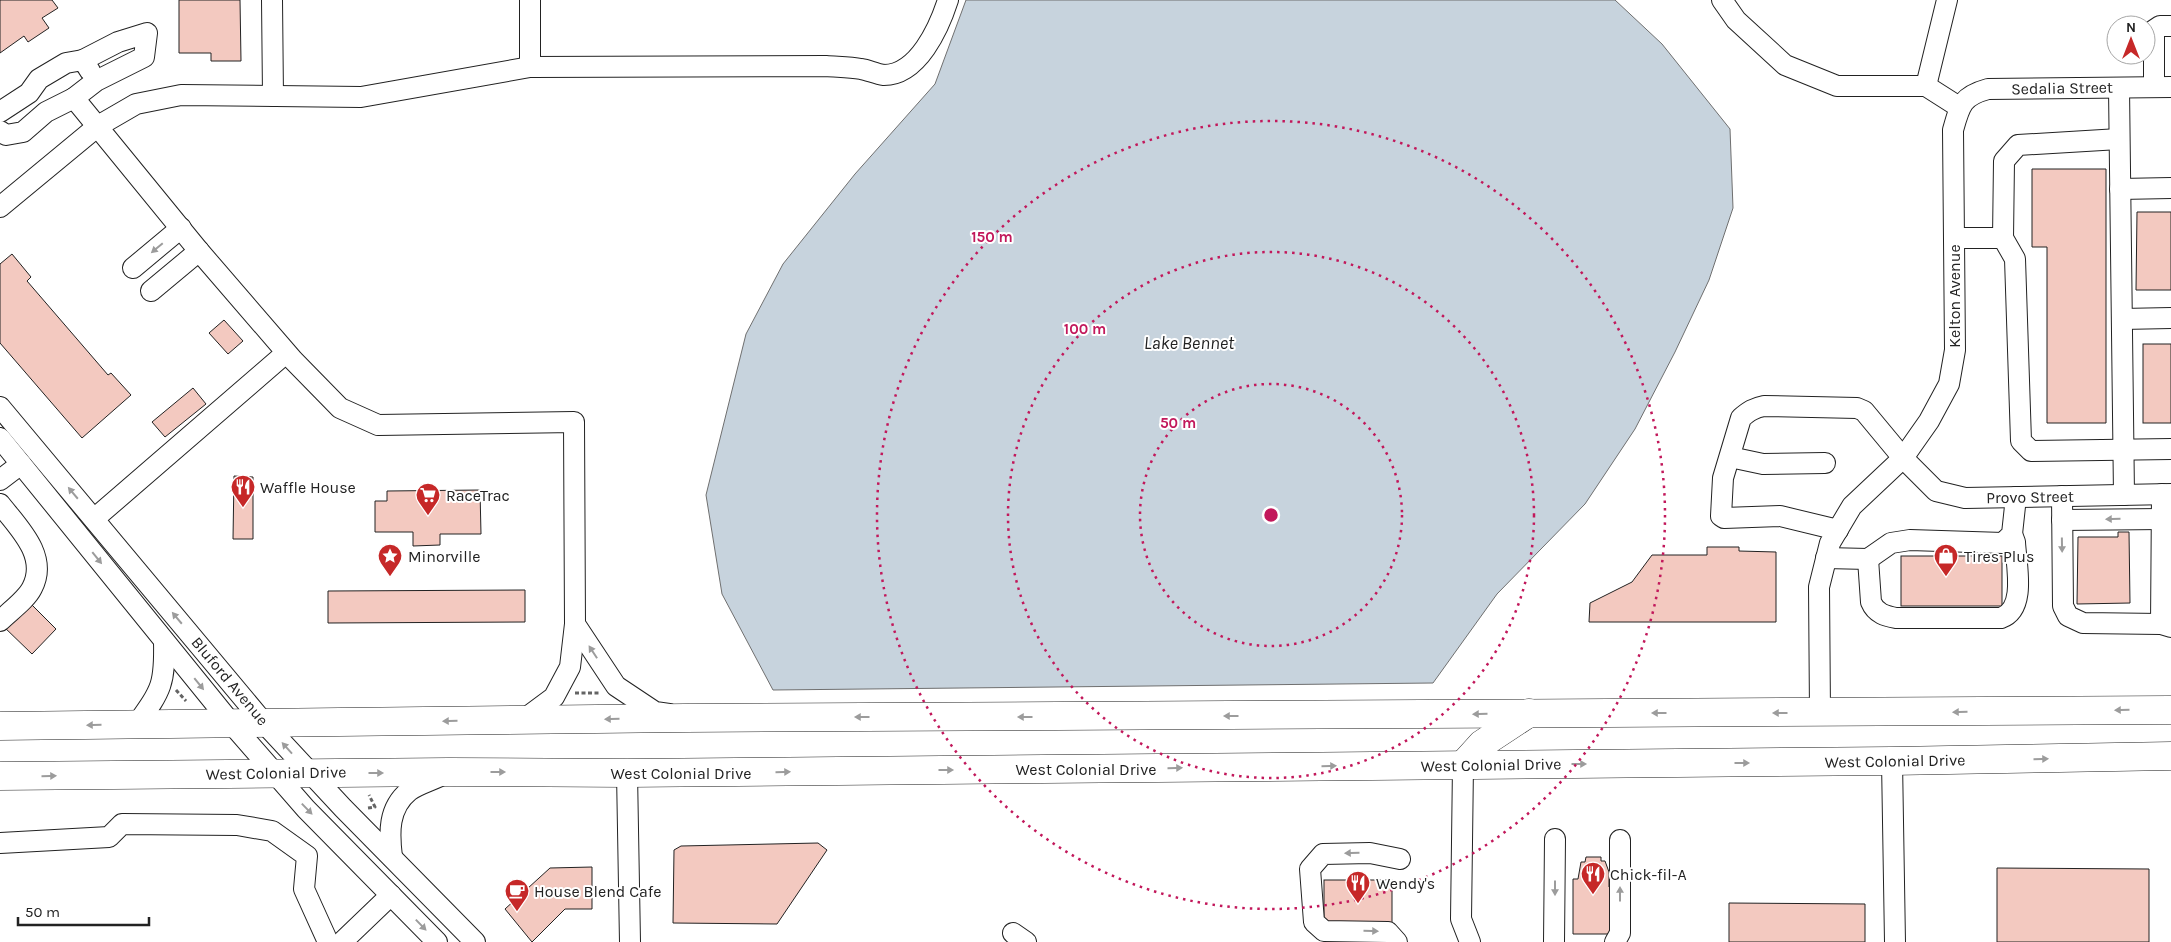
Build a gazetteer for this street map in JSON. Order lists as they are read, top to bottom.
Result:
{
  "streets": {
    "highway": ["West Colonial Drive"],
    "street": [
      "Sedalia Street",
      "Kelton Avenue",
      "Provo Street",
      "Bluford Avenue"
    ]
  },
  "crossings": [
    ["Sedalia Street", "Kelton Avenue"],
    ["Kelton Avenue", "Provo Street"],
    ["Bluford Avenue", "West Colonial Drive"]
  ],
  "water": ["Lake Bennet"],
  "places": {
    "restaurant": ["Waffle House", "Chick-fil-A", "Wendy's"],
    "supermarket": ["RaceTrac"],
    "place": ["Minorville"],
    "shop": ["Tires Plus"],
    "cafe": ["House Blend Cafe"]
  },
  "scale_bar": "50 m",
  "north": "top",
  "rings": ["150 m", "100 m", "50 m"]
}
